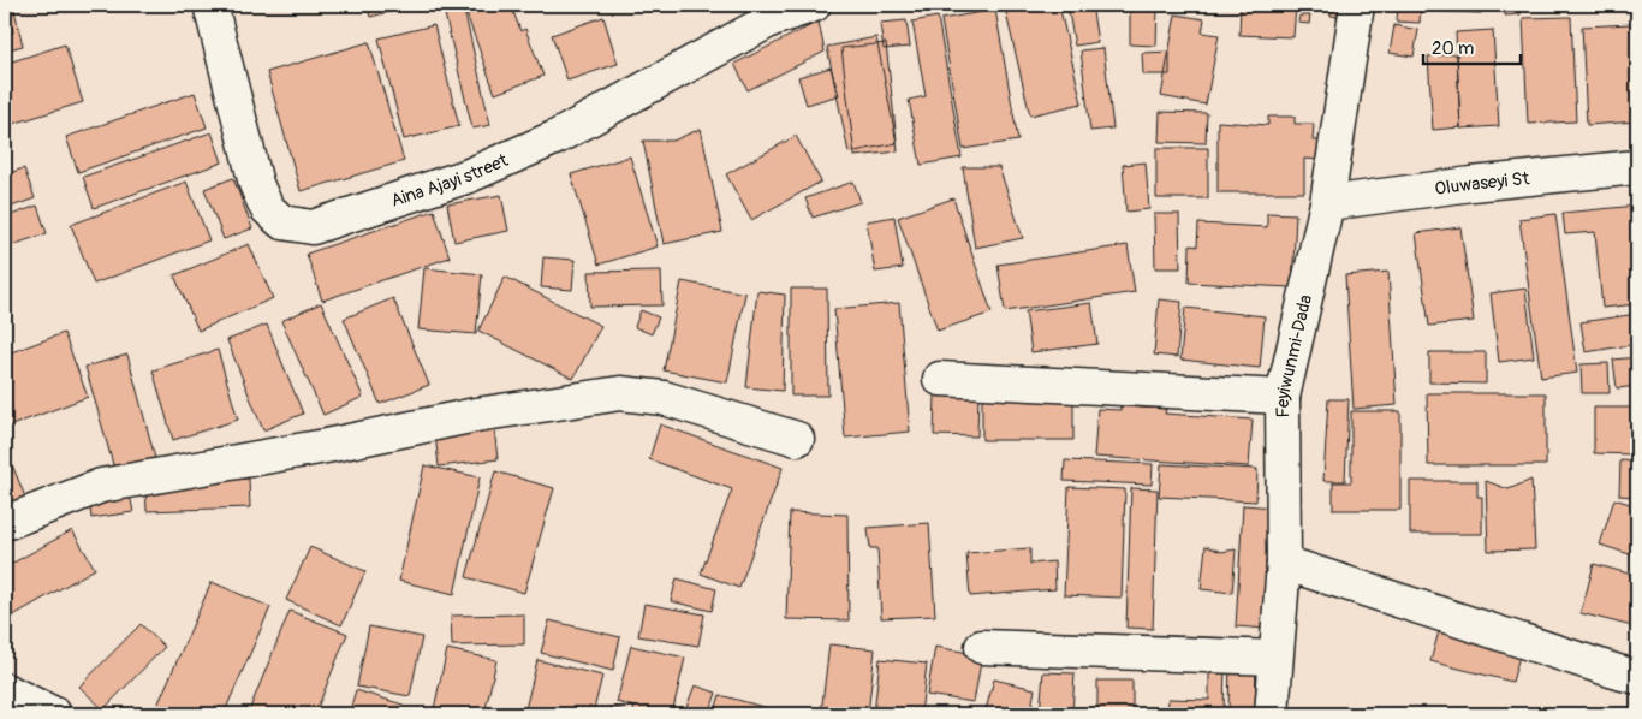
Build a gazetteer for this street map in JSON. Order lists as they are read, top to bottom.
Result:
{
  "streets": {
    "street": ["Aina Ajayi street", "Oluwaseyi St", "Feyiwunmi-Dada"]
  },
  "crossings": [
    ["Oluwaseyi St", "Feyiwunmi-Dada"]
  ],
  "scale_bar": "20 m"
}
